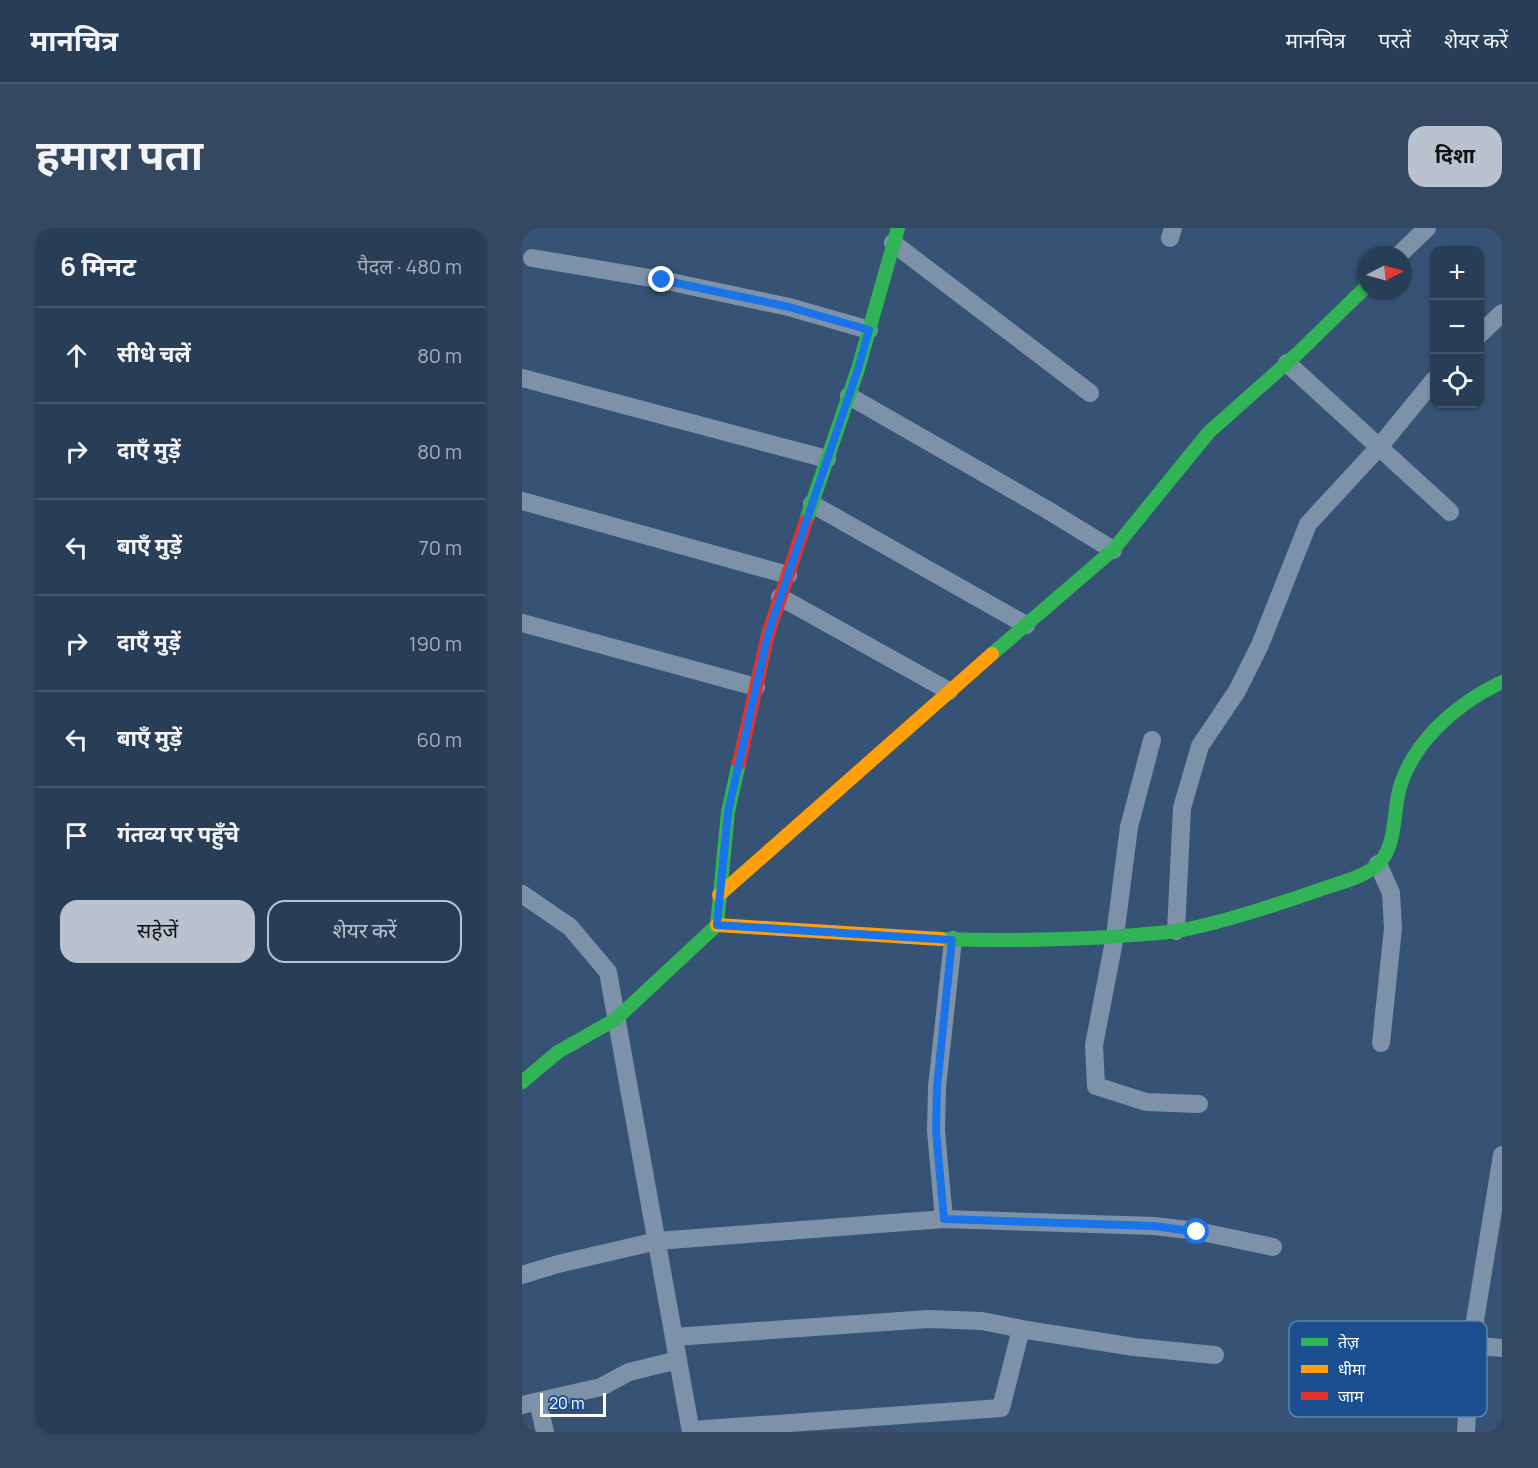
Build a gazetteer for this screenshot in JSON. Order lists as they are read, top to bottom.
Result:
{
  "legend": ["तेज़", "धीमा", "जाम"],
  "scale_bar": "20 m",
  "north": "right",
  "page": {
    "header": "मानचित्र",
    "nav": ["मानचित्र", "परतें", "शेयर करें"],
    "title": "हमारा पता",
    "buttons": [
      "दिशा",
      ["सहेजें", "शेयर करें"]
    ],
    "heading": ["6 मिनट", "पैदल · 480 m"],
    "map_buttons": ["+", "−"],
    "list": [
      ["सीधे चलें", "80 m"],
      ["दाएँ मुड़ें", "80 m"],
      ["बाएँ मुड़ें", "70 m"],
      ["दाएँ मुड़ें", "190 m"],
      ["बाएँ मुड़ें", "60 m"],
      "गंतव्य पर पहुँचे"
    ],
    "scale": "20 m"
  }
}
